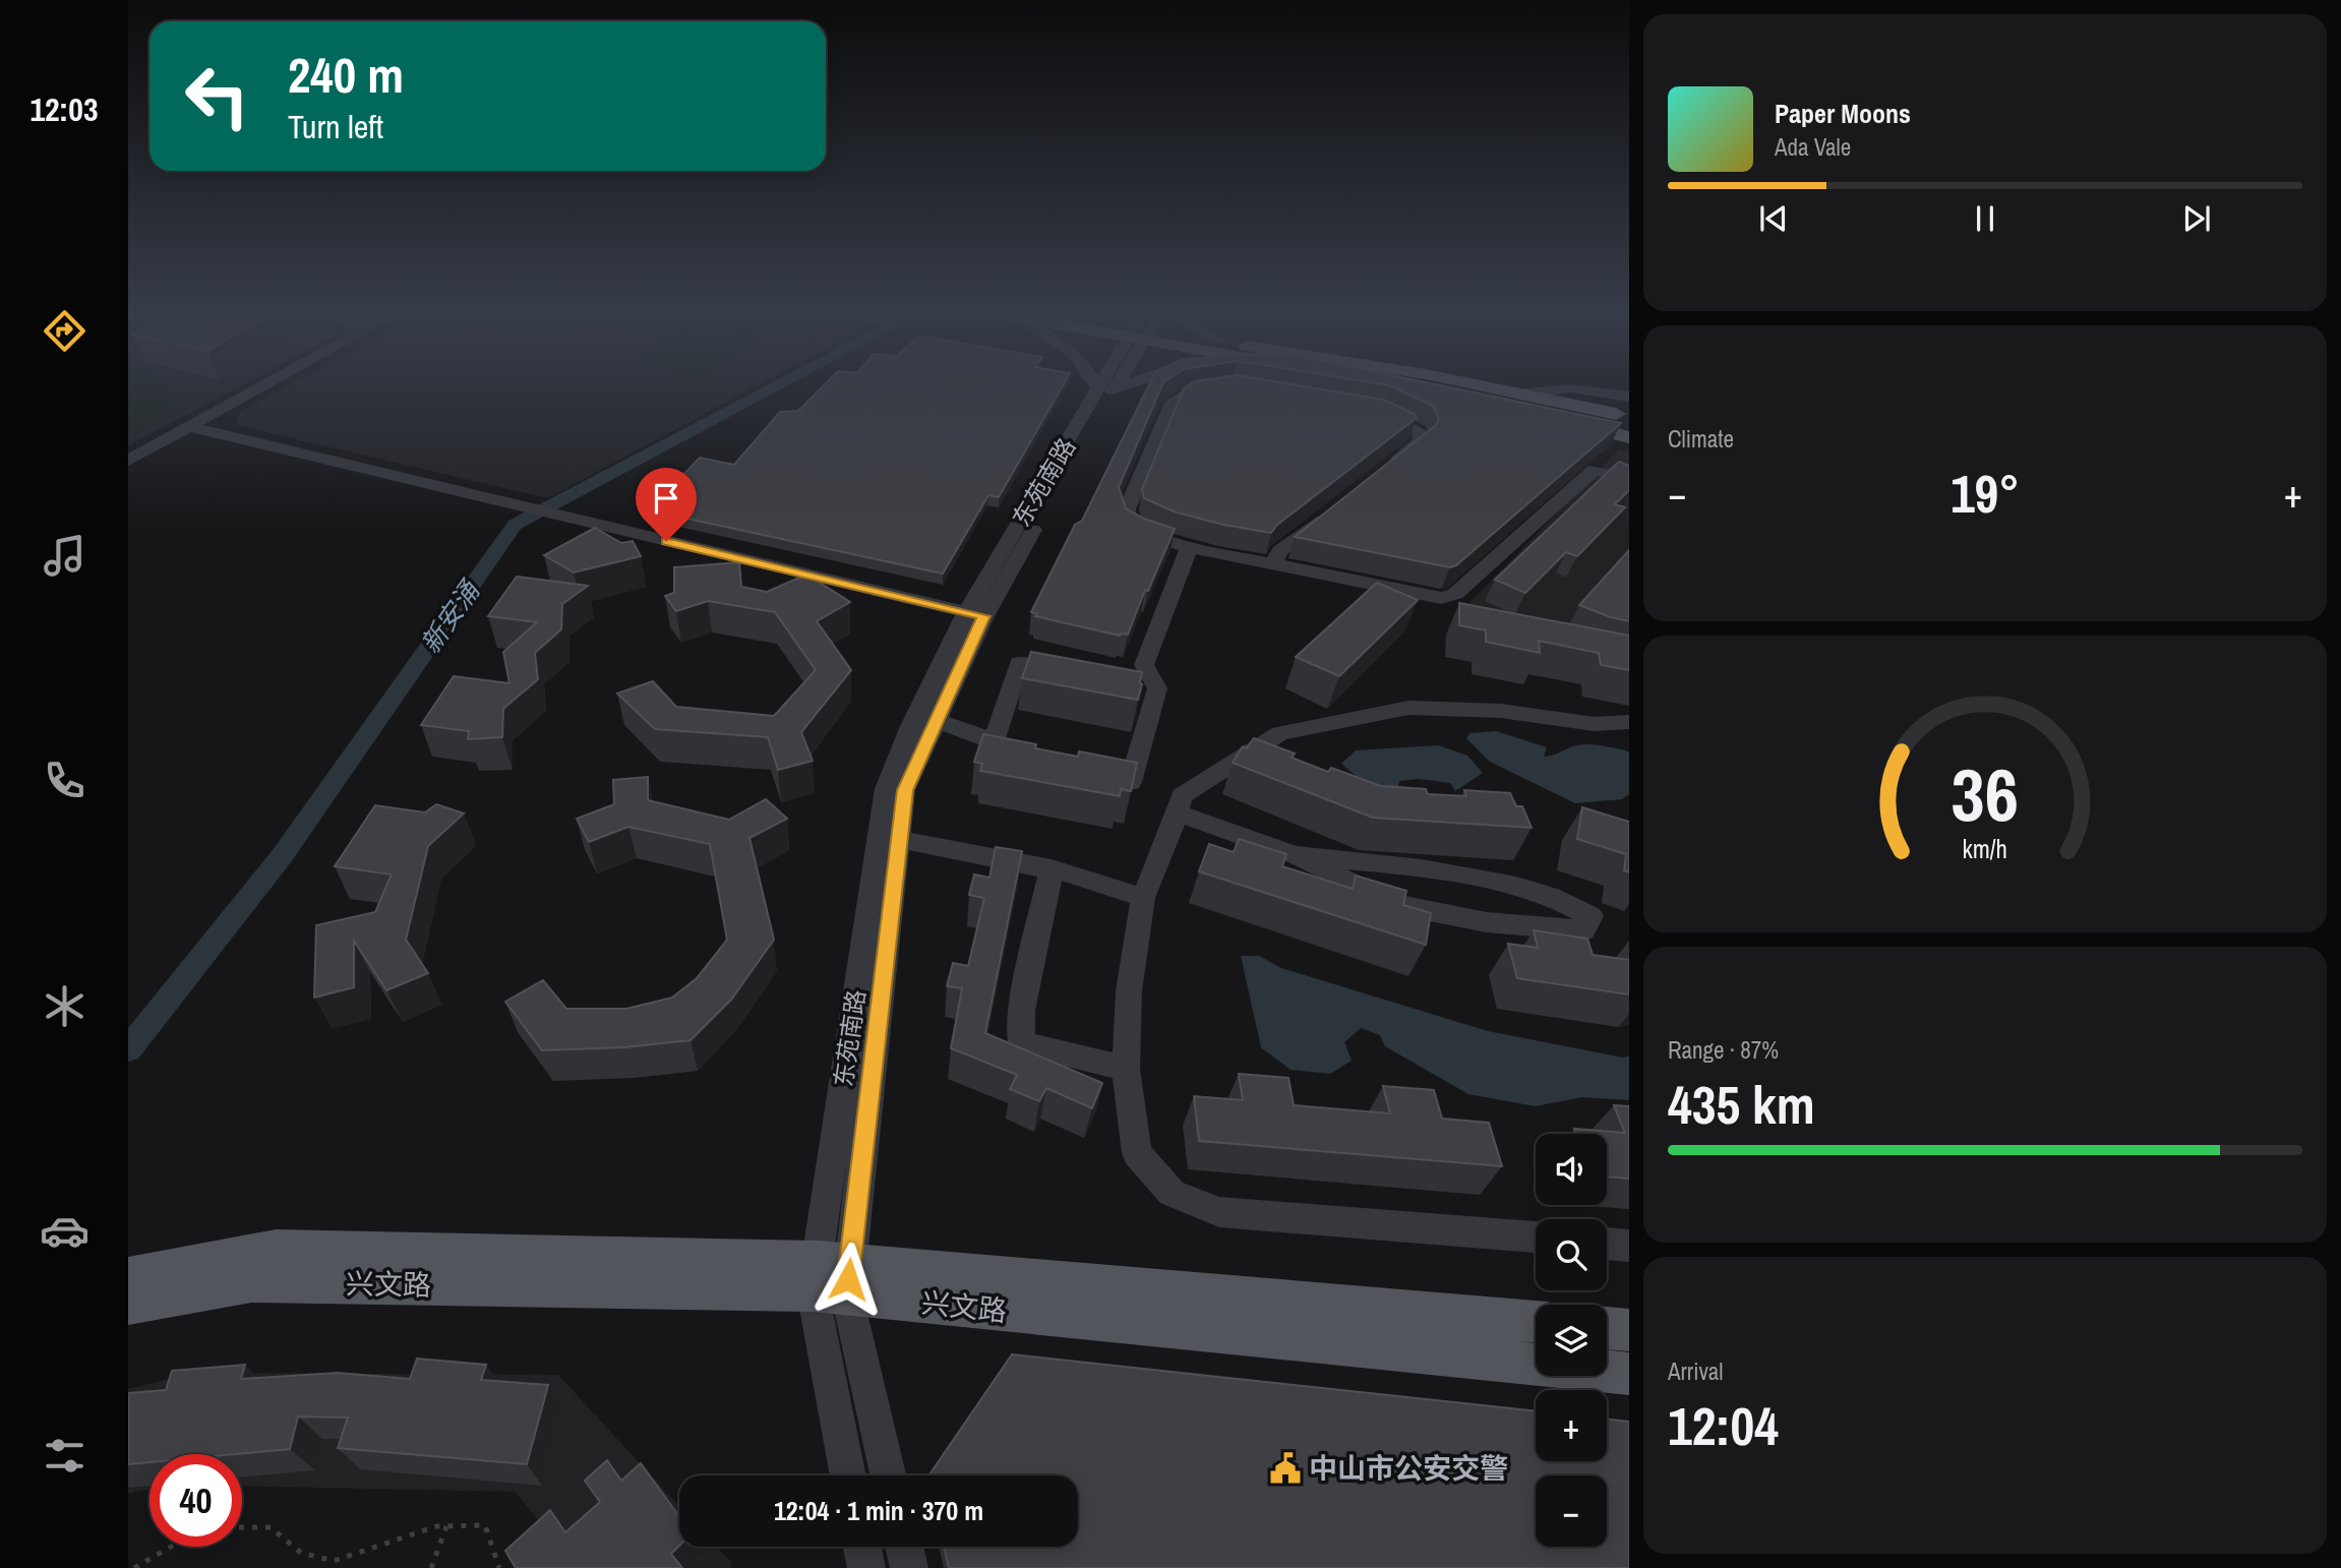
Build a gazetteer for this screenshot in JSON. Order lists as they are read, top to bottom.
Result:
{
  "streets": {
    "main road": ["兴文路"],
    "street": ["东苑南路"]
  },
  "crossings": [
    ["东苑南路", "兴文路"]
  ],
  "water": ["新安涌"],
  "places": {
    "public building": ["中山市公安交警"]
  },
  "page": {
    "tabs": "12:03",
    "turn": ["240 m", "Turn left"],
    "song": ["Paper Moons", "Ada Vale"],
    "tile": [
      "Climate",
      ["Range · 87%", "435 km"],
      ["Arrival", "12:04"]
    ],
    "heat": ["−", "19°", "+"],
    "map_buttons": ["+", "−"],
    "limit": "40",
    "trip": "12:04 · 1 min · 370 m",
    "gauge": ["36", "km/h"]
  }
}
